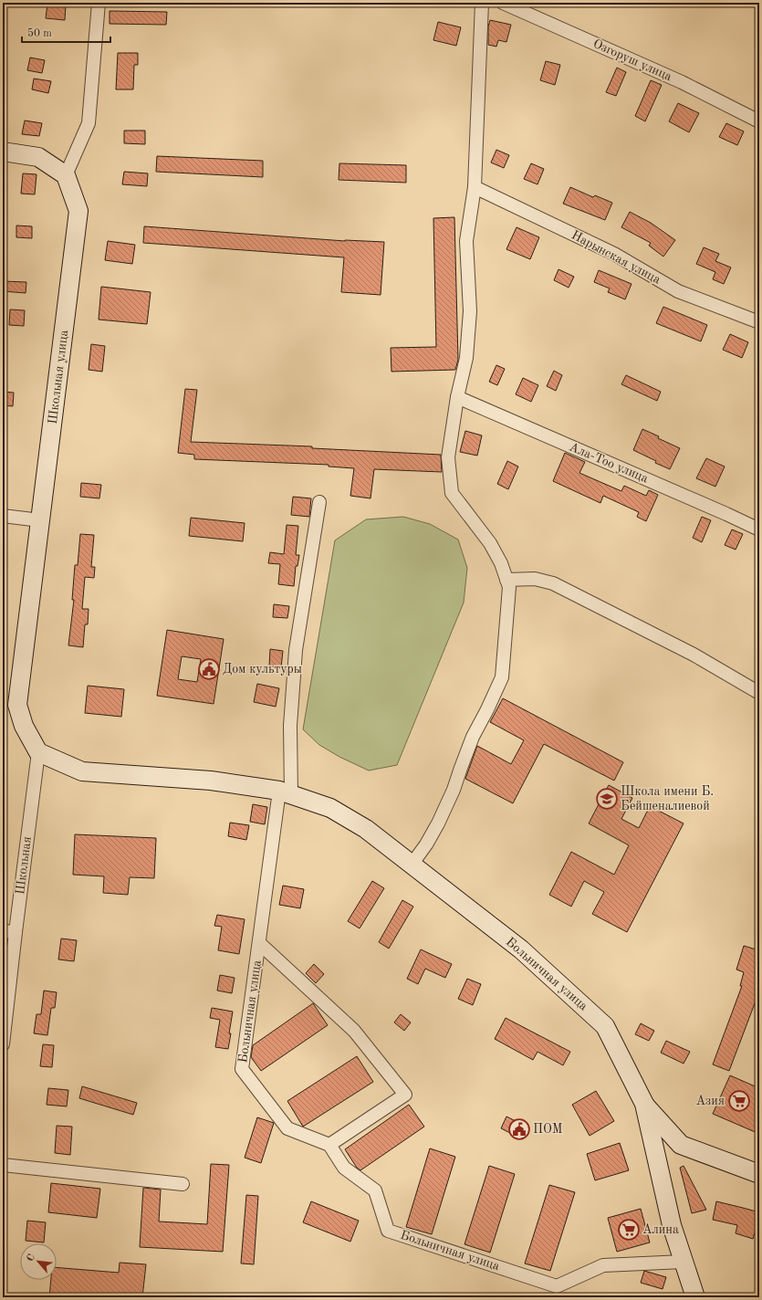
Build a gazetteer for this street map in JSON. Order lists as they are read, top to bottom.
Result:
{
  "streets": {
    "street": [
      "Озгоруш улица",
      "Нарынская улица",
      "Школьная улица",
      "Ала-Тоо улица",
      "Школьная",
      "Больничная улица"
    ]
  },
  "crossings": [
    ["Школьная улица", "Школьная"],
    ["Школьная улица", "Больничная улица"],
    ["Школьная", "Больничная улица"]
  ],
  "places": {
    "public building": ["Дом культуры", "ПОМ"],
    "school or university": ["Школа имени Б. Бейшеналиевой"],
    "supermarket": ["Азия", "Алина"]
  },
  "scale_bar": "50 m",
  "north": "top left"
}
